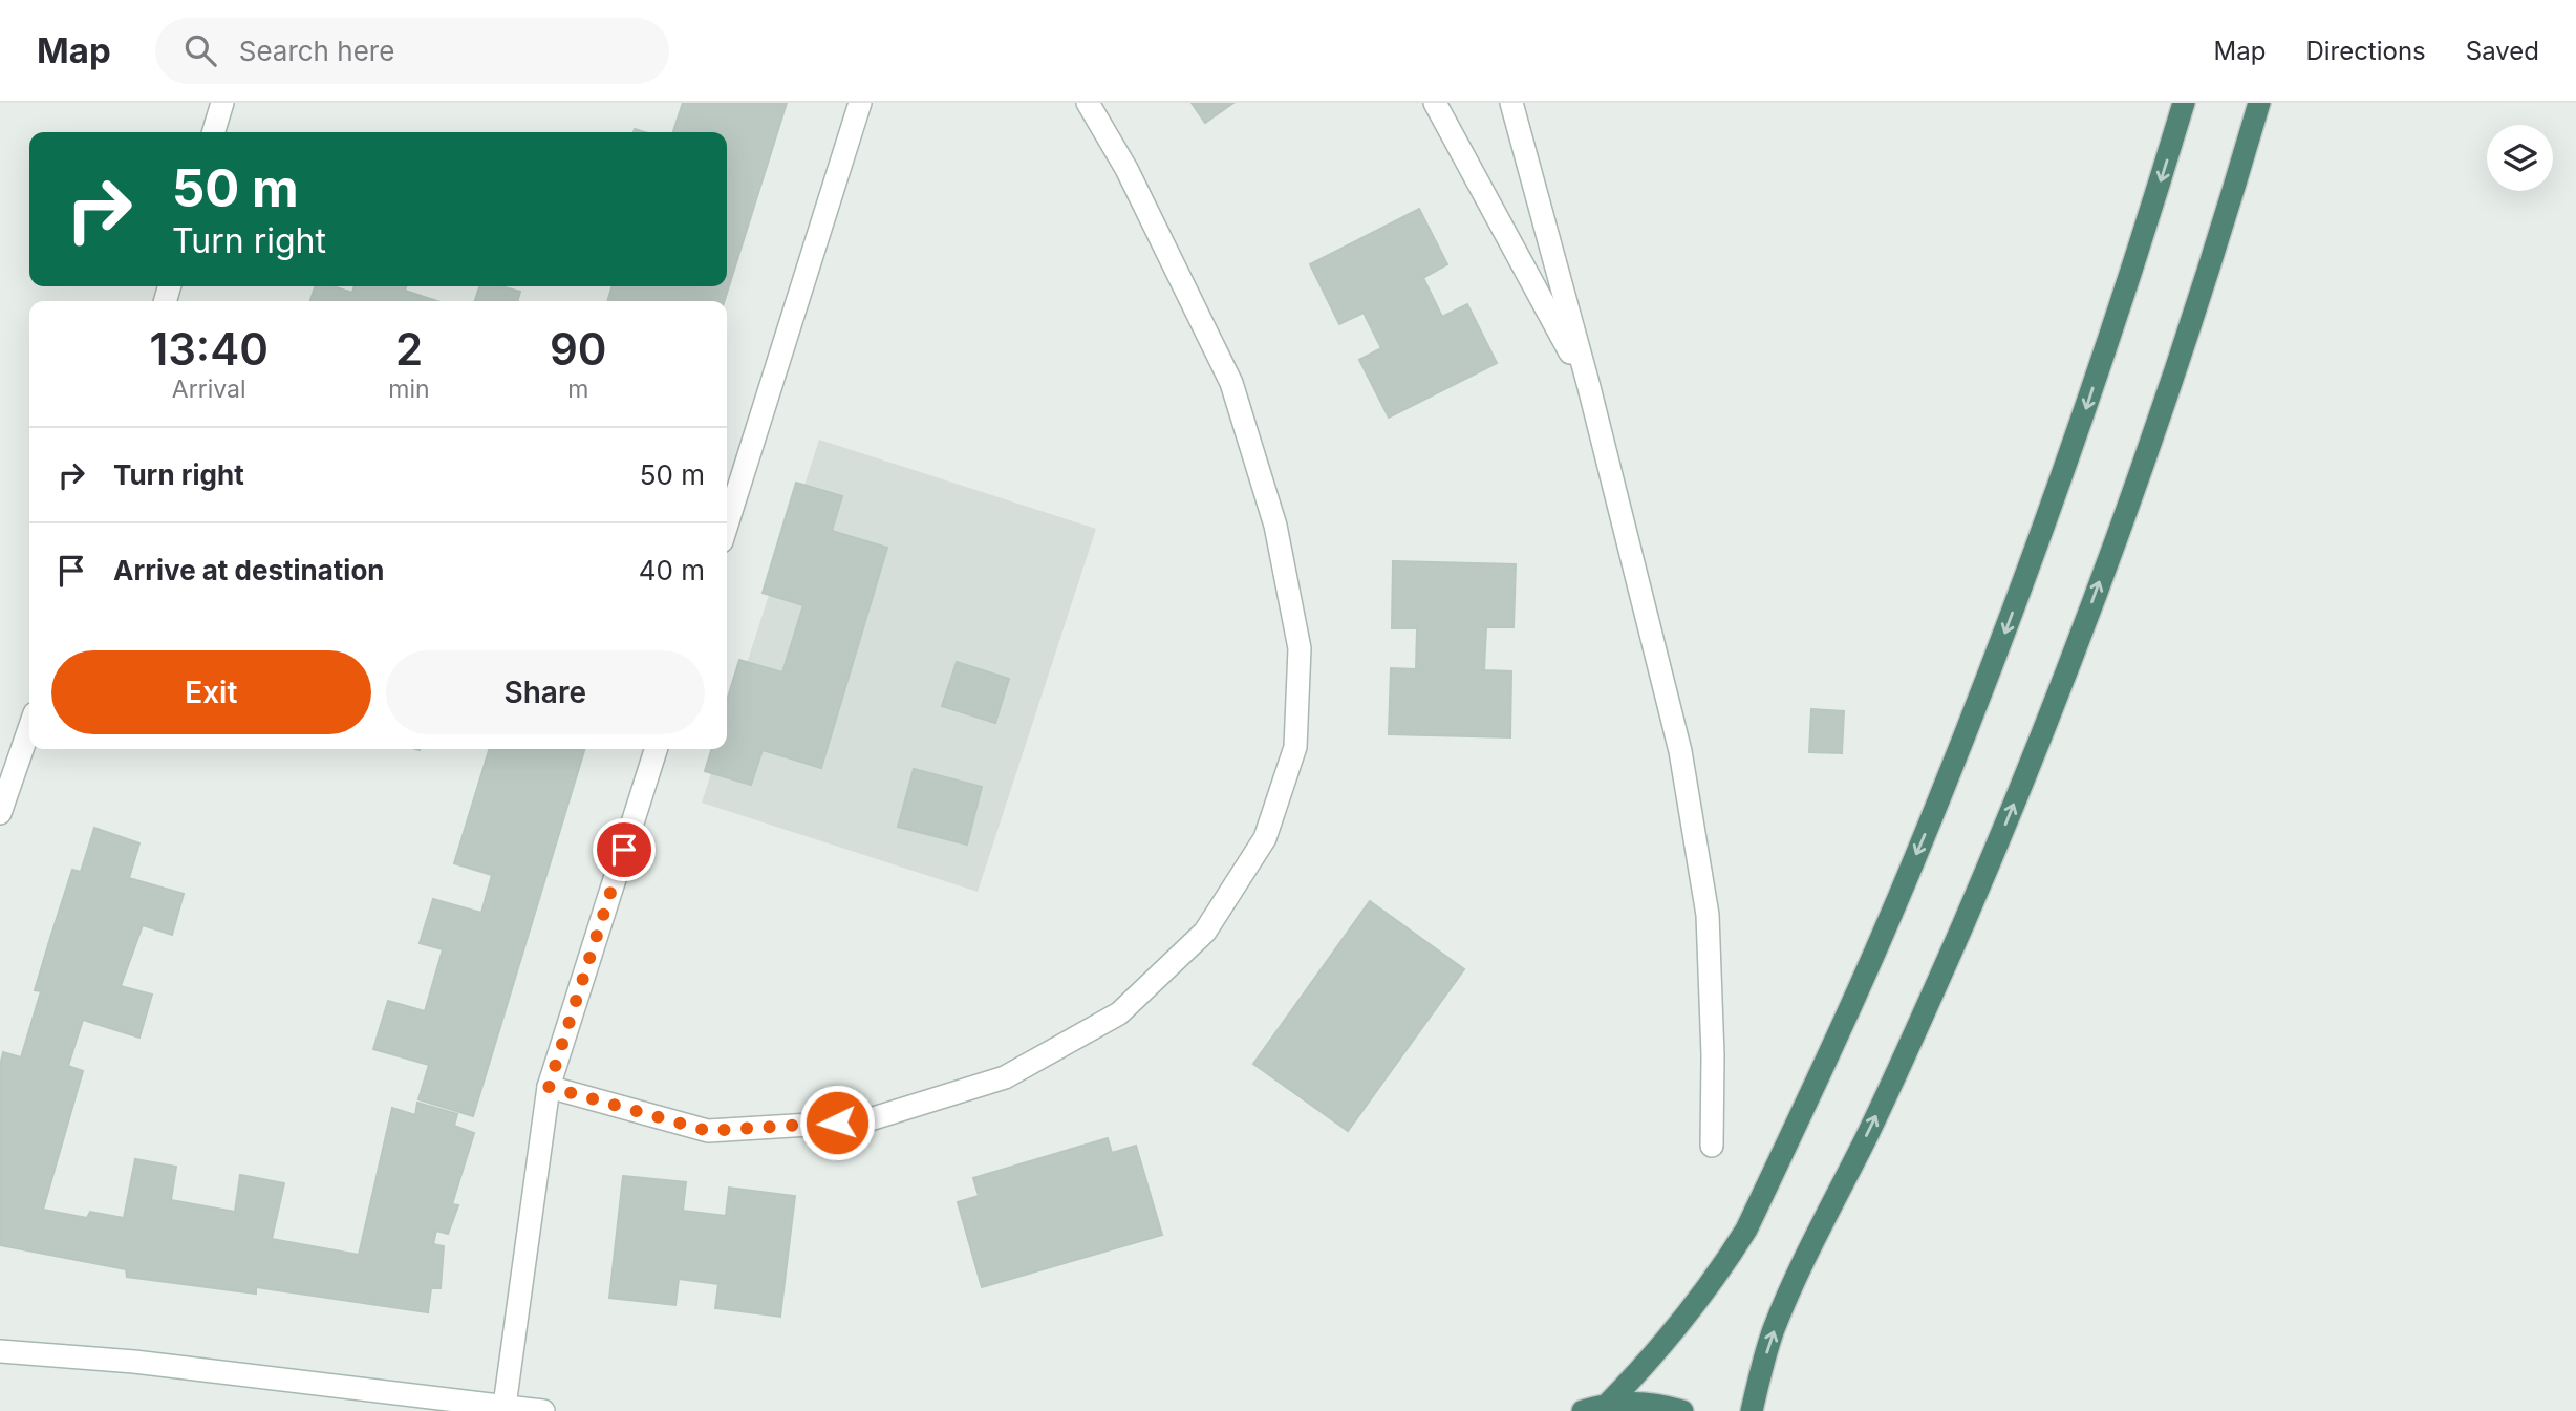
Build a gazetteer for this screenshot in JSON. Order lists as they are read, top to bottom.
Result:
{
  "page": {
    "header": "Map",
    "search": "Search here",
    "nav": ["Map", "Directions", "Saved"],
    "turn": ["50 m", "Turn right"],
    "eta": [
      "13:40",
      "Arrival",
      "2",
      "min",
      "90",
      "m"
    ],
    "list": [
      {
        "name": "Turn right",
        "value": "50 m"
      },
      {
        "name": "Arrive at destination",
        "value": "40 m"
      }
    ],
    "buttons": ["Exit", "Share"]
  }
}
